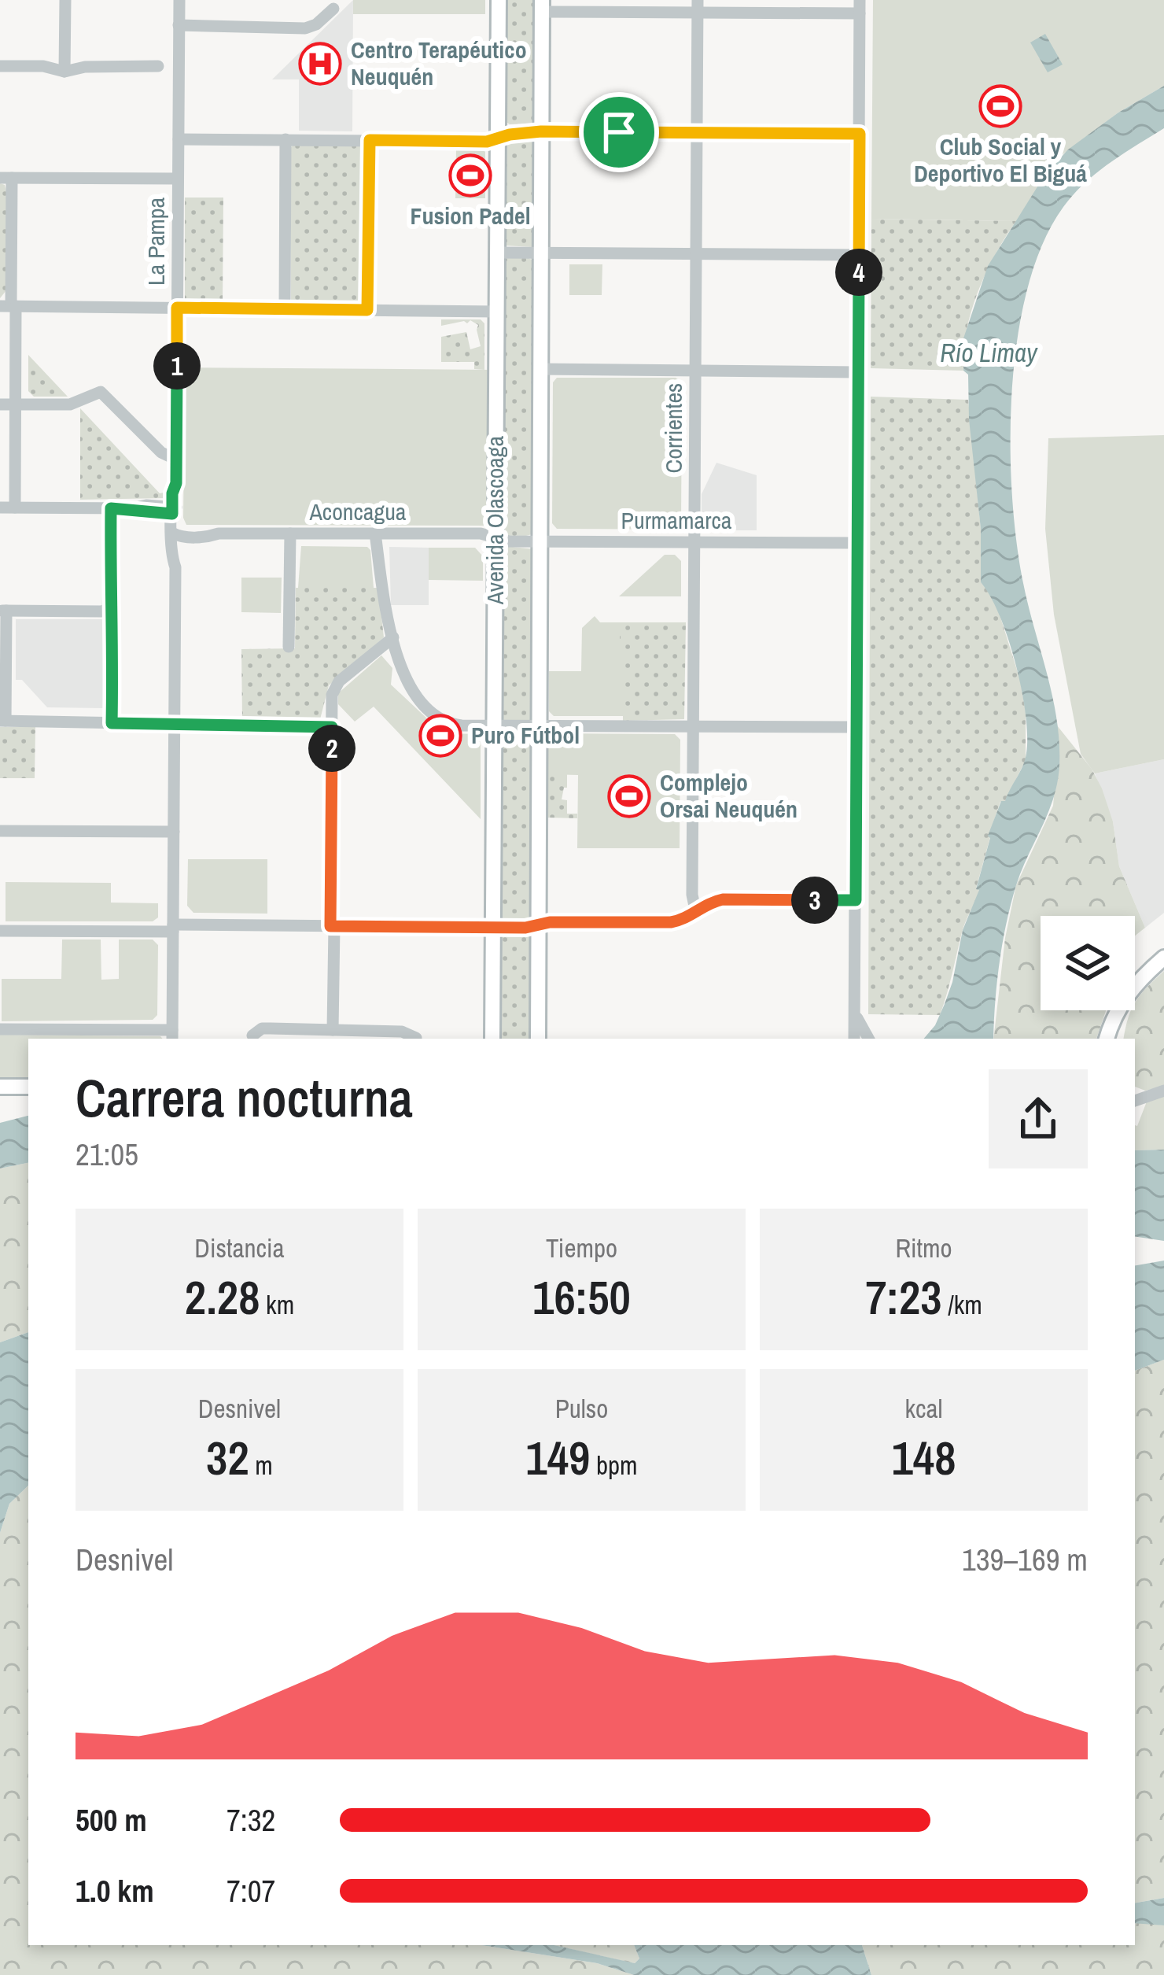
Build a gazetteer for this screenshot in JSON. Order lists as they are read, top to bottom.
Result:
{
  "streets": {
    "main road": ["Avenida Olascoaga"],
    "street": [
      "La Pampa",
      "Corrientes",
      "Aconcagua",
      "Purmamarca"
    ]
  },
  "crossings": [
    ["La Pampa", "Aconcagua"],
    ["Corrientes", "Purmamarca"],
    ["Aconcagua", "Avenida Olascoaga"],
    ["Aconcagua", "Purmamarca"],
    ["Avenida Olascoaga", "Purmamarca"]
  ],
  "water": ["Río Limay"],
  "places": {
    "hospital": ["Centro Terapéutico Neuquén"],
    "sports": [
      "Club Social y Deportivo El Biguá",
      "Fusion Padel",
      "Puro Fútbol",
      "Complejo Orsai Neuquén"
    ]
  },
  "page": {
    "pins": [
      "4",
      "1",
      "2",
      "3"
    ],
    "heading": ["Carrera nocturna", "21:05"],
    "stats": [
      ["Distancia", "2.28 km"],
      ["Tiempo", "16:50"],
      ["Ritmo", "7:23 /km"],
      ["Desnivel", "32 m"],
      ["Pulso", "149 bpm"],
      ["kcal", "148"]
    ],
    "chart": ["Desnivel", "139–169 m"],
    "list": [
      {
        "name": "500 m",
        "note": "7:32"
      },
      {
        "name": "1.0 km",
        "note": "7:07"
      }
    ]
  }
}
